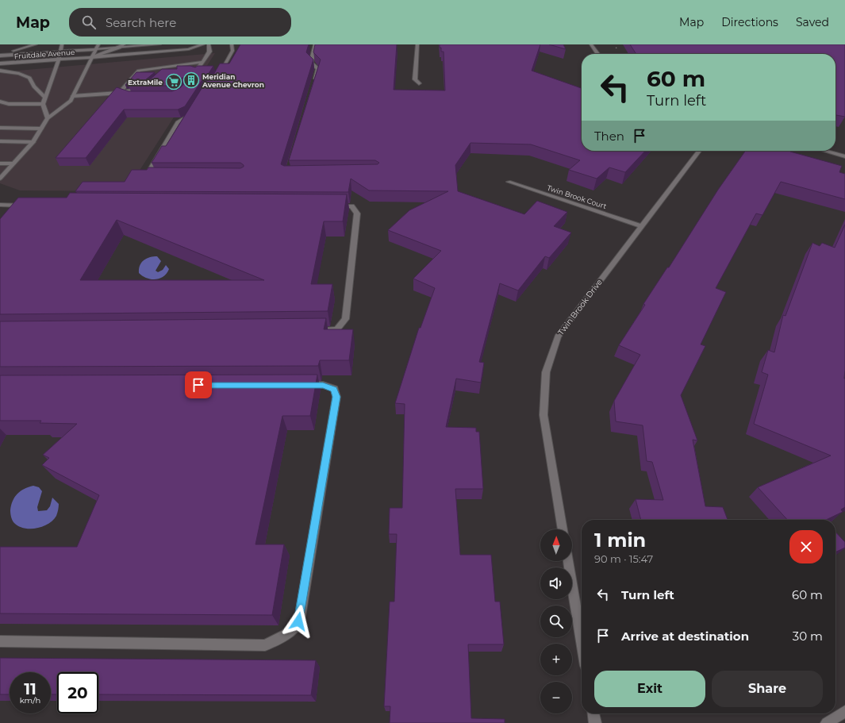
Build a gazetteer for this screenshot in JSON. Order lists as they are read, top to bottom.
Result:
{
  "streets": {
    "street": ["Fruitdale Avenue", "Twin Brook Court", "Twin Brook Drive"]
  },
  "crossings": [
    ["Twin Brook Court", "Twin Brook Drive"]
  ],
  "places": {
    "building": ["Meridian Avenue Chevron"],
    "supermarket": ["ExtraMile"]
  },
  "north": "top",
  "page": {
    "header": "Map",
    "search": "Search here",
    "nav": ["Map", "Directions", "Saved"],
    "turn": ["60 m", "Turn left"],
    "then": "Then",
    "heading": ["1 min", "90 m · 15:47"],
    "map_buttons": ["+", "−"],
    "list": [
      {
        "name": "Turn left",
        "value": "60 m"
      },
      {
        "name": "Arrive at destination",
        "value": "30 m"
      }
    ],
    "buttons": ["Exit", "Share"],
    "speed": "11 km/h",
    "limit": "20"
  }
}
